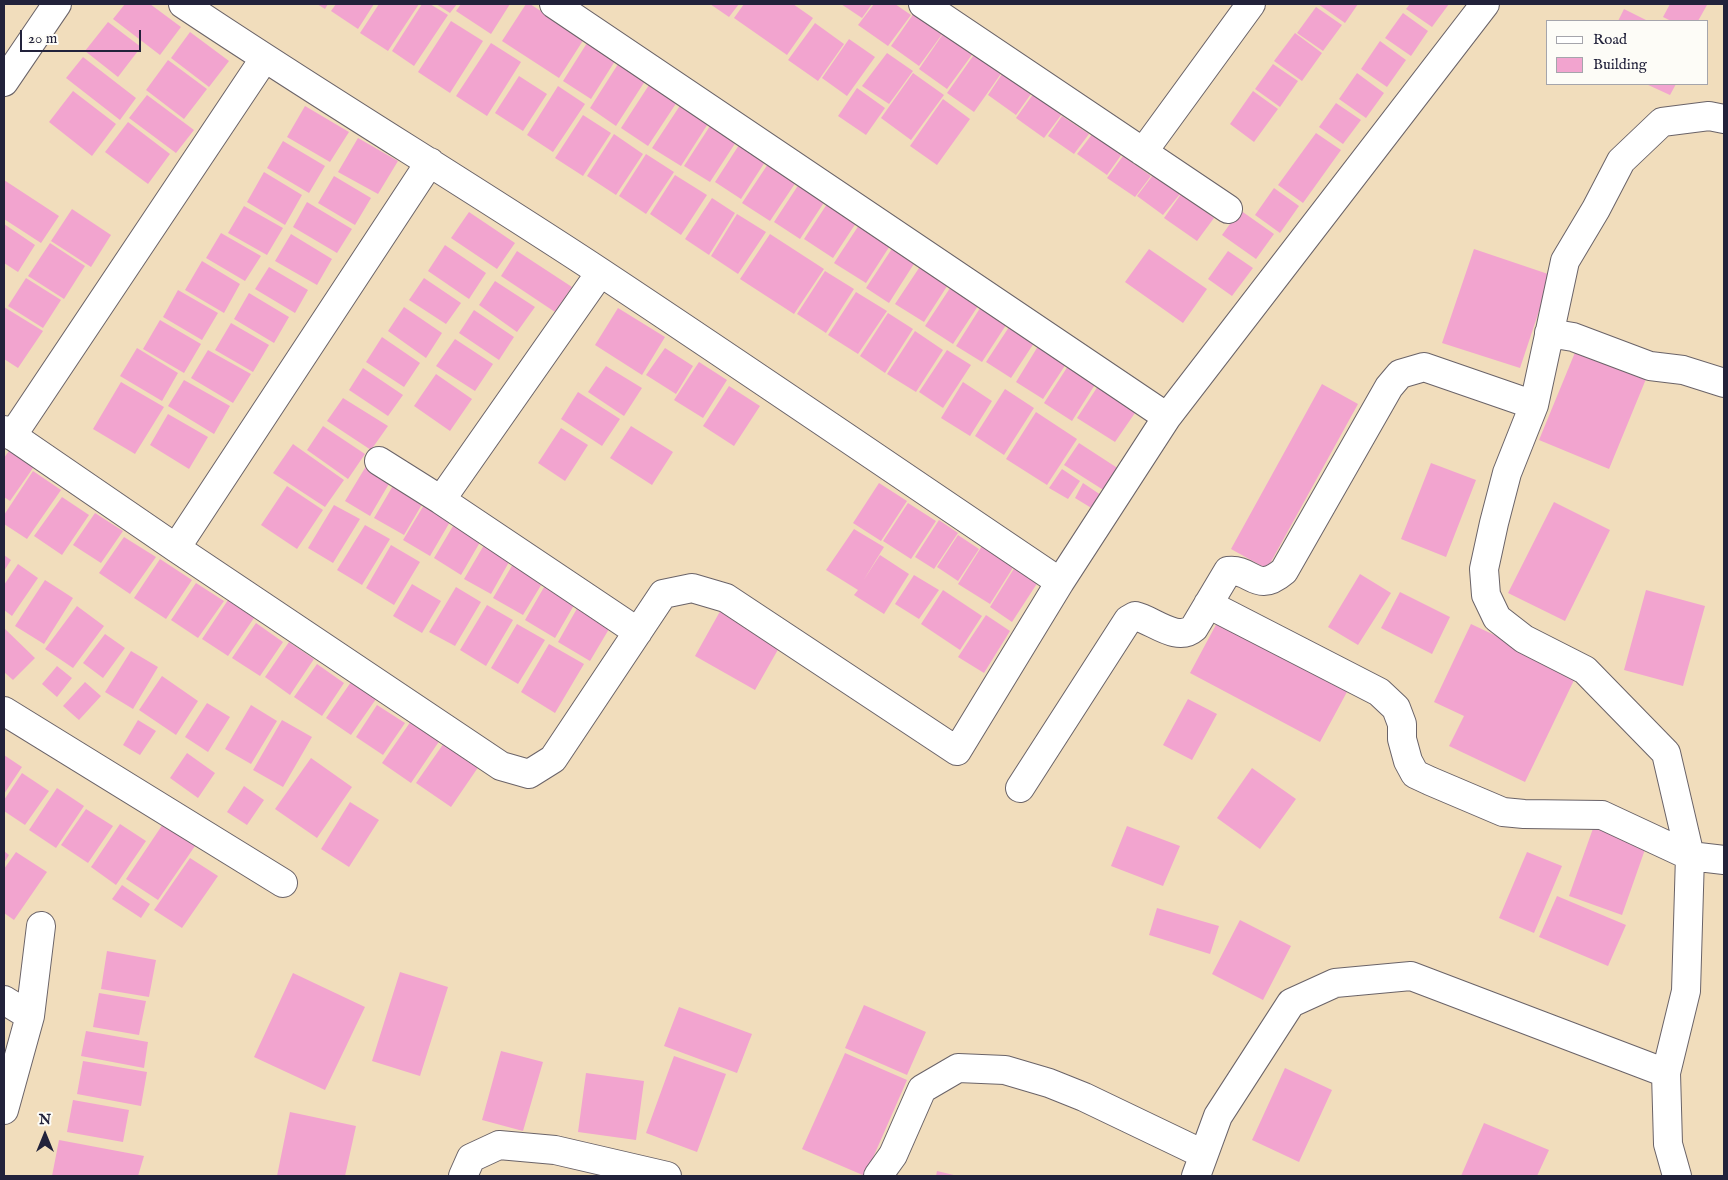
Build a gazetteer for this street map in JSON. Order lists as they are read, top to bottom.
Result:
{
  "legend": ["Road", "Building"],
  "scale_bar": "20 m",
  "north": "top"
}
